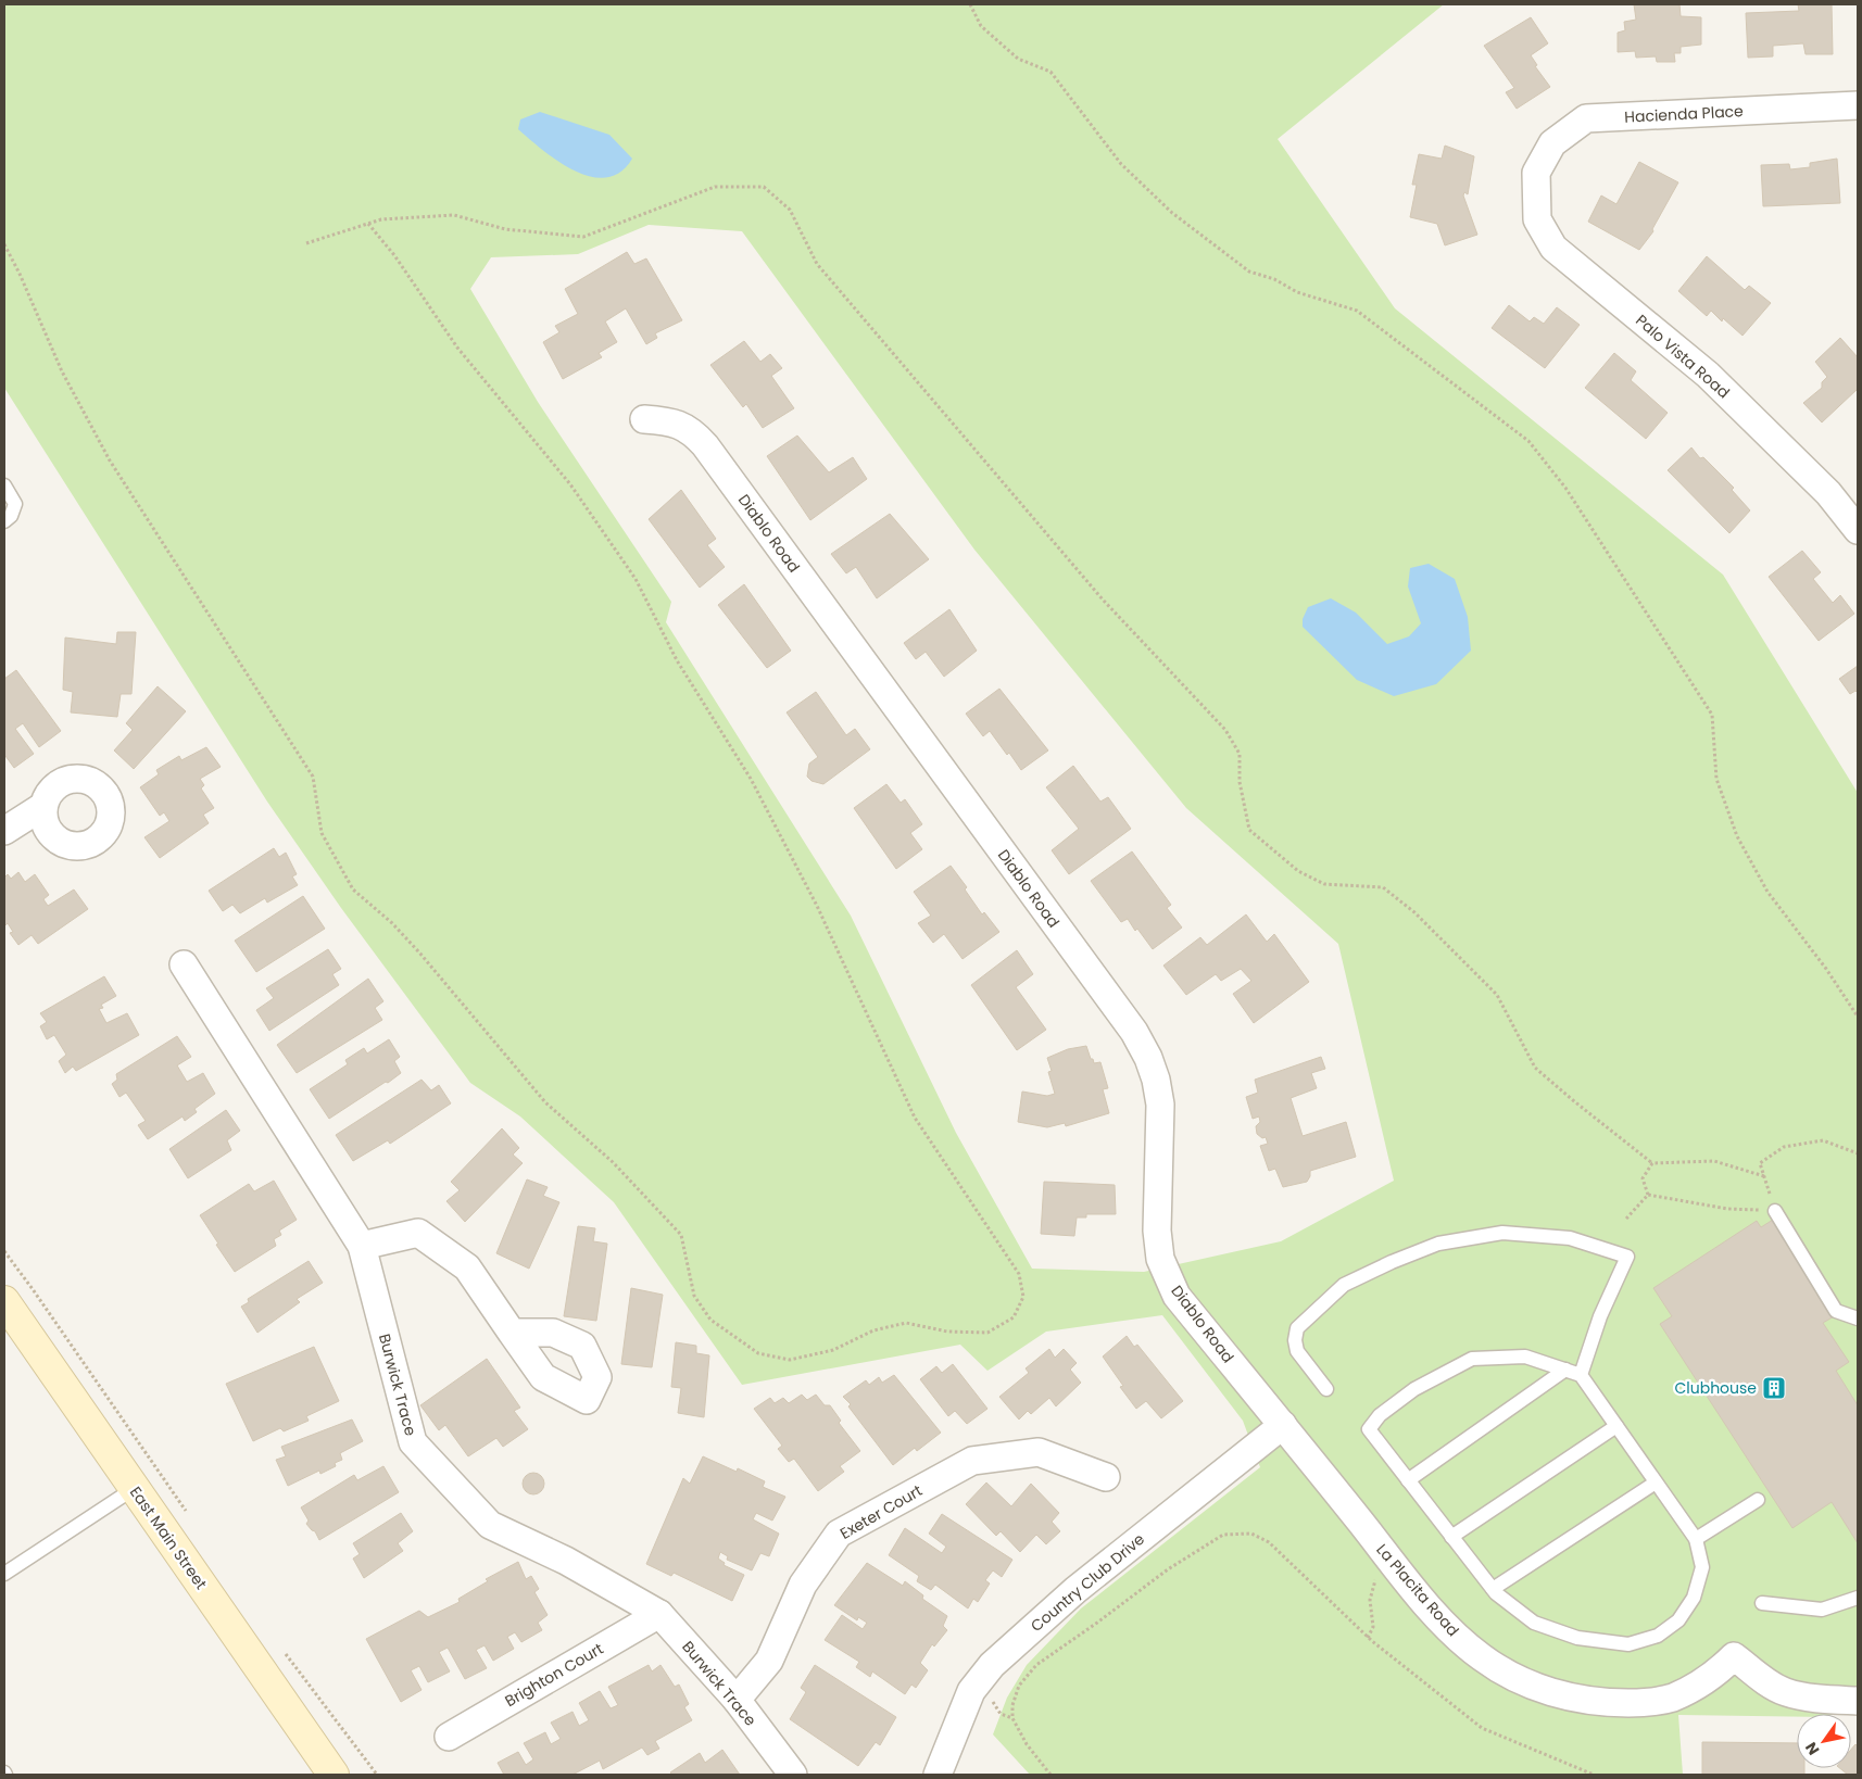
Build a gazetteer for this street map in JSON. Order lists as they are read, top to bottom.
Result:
{
  "streets": {
    "main road": ["East Main Street"],
    "street": [
      "Hacienda Place",
      "Palo Vista Road",
      "Diablo Road",
      "Burwick Trace",
      "Exeter Court",
      "Country Club Drive",
      "La Placita Road",
      "Brighton Court"
    ]
  },
  "crossings": [
    ["Hacienda Place", "Palo Vista Road"],
    ["Diablo Road", "Country Club Drive"],
    ["Diablo Road", "La Placita Road"],
    ["Burwick Trace", "Exeter Court"],
    ["Burwick Trace", "Brighton Court"],
    ["Country Club Drive", "La Placita Road"]
  ],
  "places": {
    "building": ["Clubhouse"]
  },
  "north": "bottom left"
}
